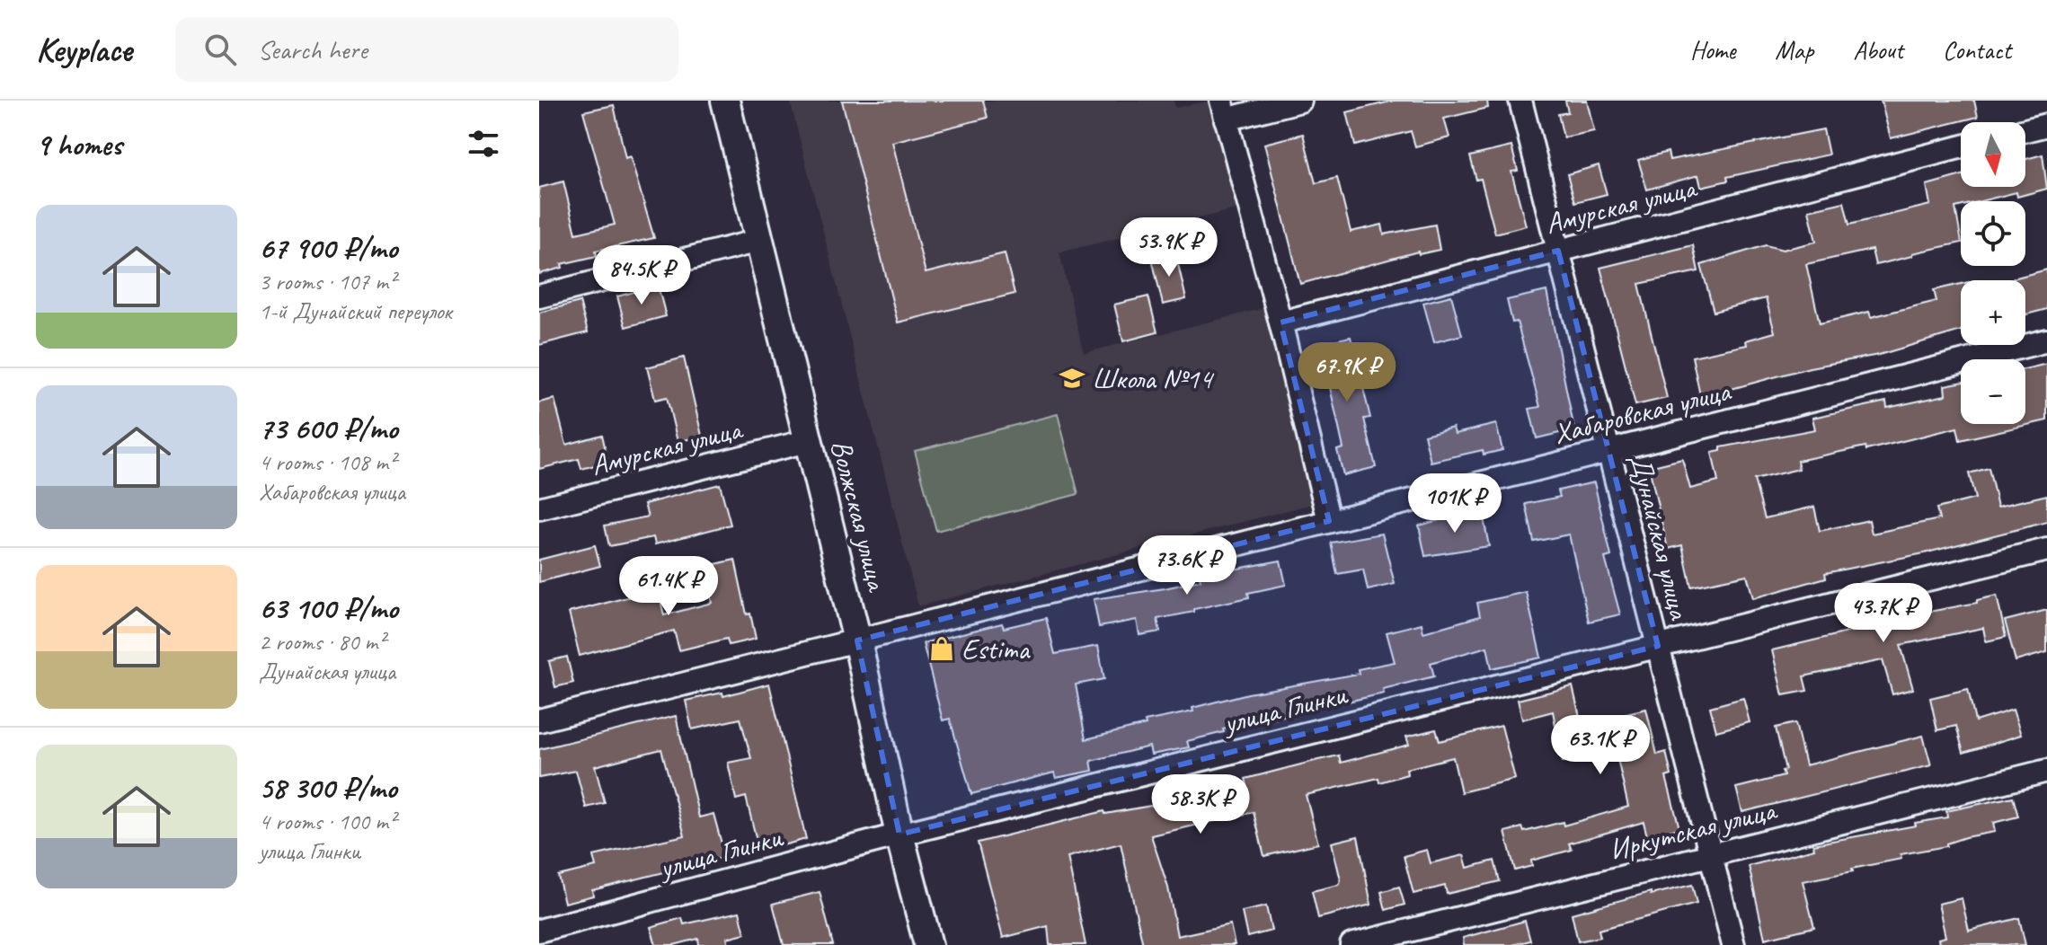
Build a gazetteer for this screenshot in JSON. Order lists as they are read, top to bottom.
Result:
{
  "streets": {
    "street": [
      "Амурская улица",
      "Хабаровская улица",
      "Волжская улица",
      "Дунайская улица",
      "улица Глинки",
      "Иркутская улица"
    ]
  },
  "crossings": [
    ["Амурская улица", "Волжская улица"],
    ["Амурская улица", "Дунайская улица"],
    ["Хабаровская улица", "Волжская улица"],
    ["Хабаровская улица", "Дунайская улица"],
    ["Волжская улица", "улица Глинки"],
    ["Дунайская улица", "улица Глинки"],
    ["Дунайская улица", "Иркутская улица"]
  ],
  "places": {
    "school or university": ["Школа №14"],
    "shop": ["Estima"]
  },
  "north": "bottom",
  "page": {
    "header": "Keyplace",
    "search": "Search here",
    "nav": [
      "Home",
      "Map",
      "About",
      "Contact"
    ],
    "heading": "9 homes",
    "map_buttons": ["+", "−"],
    "list": [
      {
        "name": "67 900 ₽/mo",
        "note": "3 rooms · 107 m² · 1-й Дунайский переулок"
      },
      {
        "name": "73 600 ₽/mo",
        "note": "4 rooms · 108 m² · Хабаровская улица"
      },
      {
        "name": "63 100 ₽/mo",
        "note": "2 rooms · 80 m² · Дунайская улица"
      },
      {
        "name": "58 300 ₽/mo",
        "note": "4 rooms · 100 m² · улица Глинки"
      }
    ],
    "price": [
      "53.9K ₽",
      "84.5K ₽",
      "67.9K ₽",
      "101K ₽",
      "73.6K ₽",
      "61.4K ₽",
      "43.7K ₽",
      "63.1K ₽",
      "58.3K ₽"
    ]
  }
}
